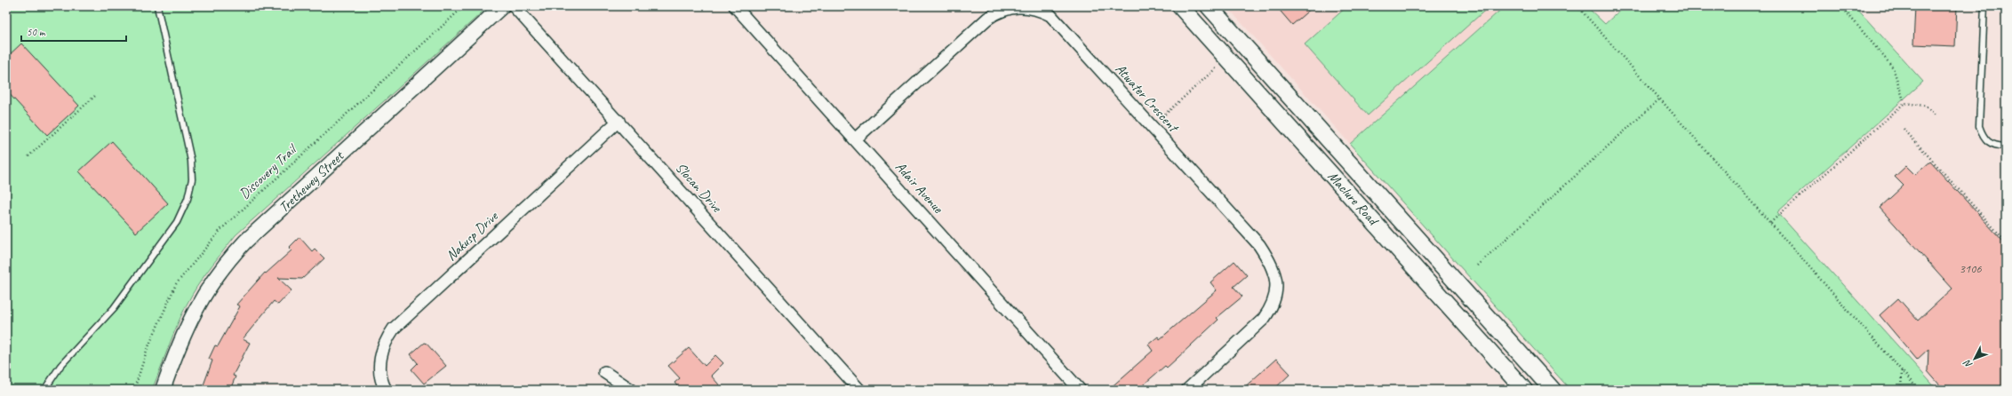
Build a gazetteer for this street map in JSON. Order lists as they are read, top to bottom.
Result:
{
  "streets": {
    "main road": ["Maclure Road"],
    "street": [
      "Atwater Crescent",
      "Trethewey Street",
      "Slocan Drive",
      "Adair Avenue",
      "Nakusp Drive"
    ],
    "path": ["Discovery Trail"]
  },
  "crossings": [
    ["Atwater Crescent", "Adair Avenue"],
    ["Slocan Drive", "Nakusp Drive"]
  ],
  "house_numbers": ["3106"],
  "scale_bar": "50 m",
  "north": "bottom left"
}
